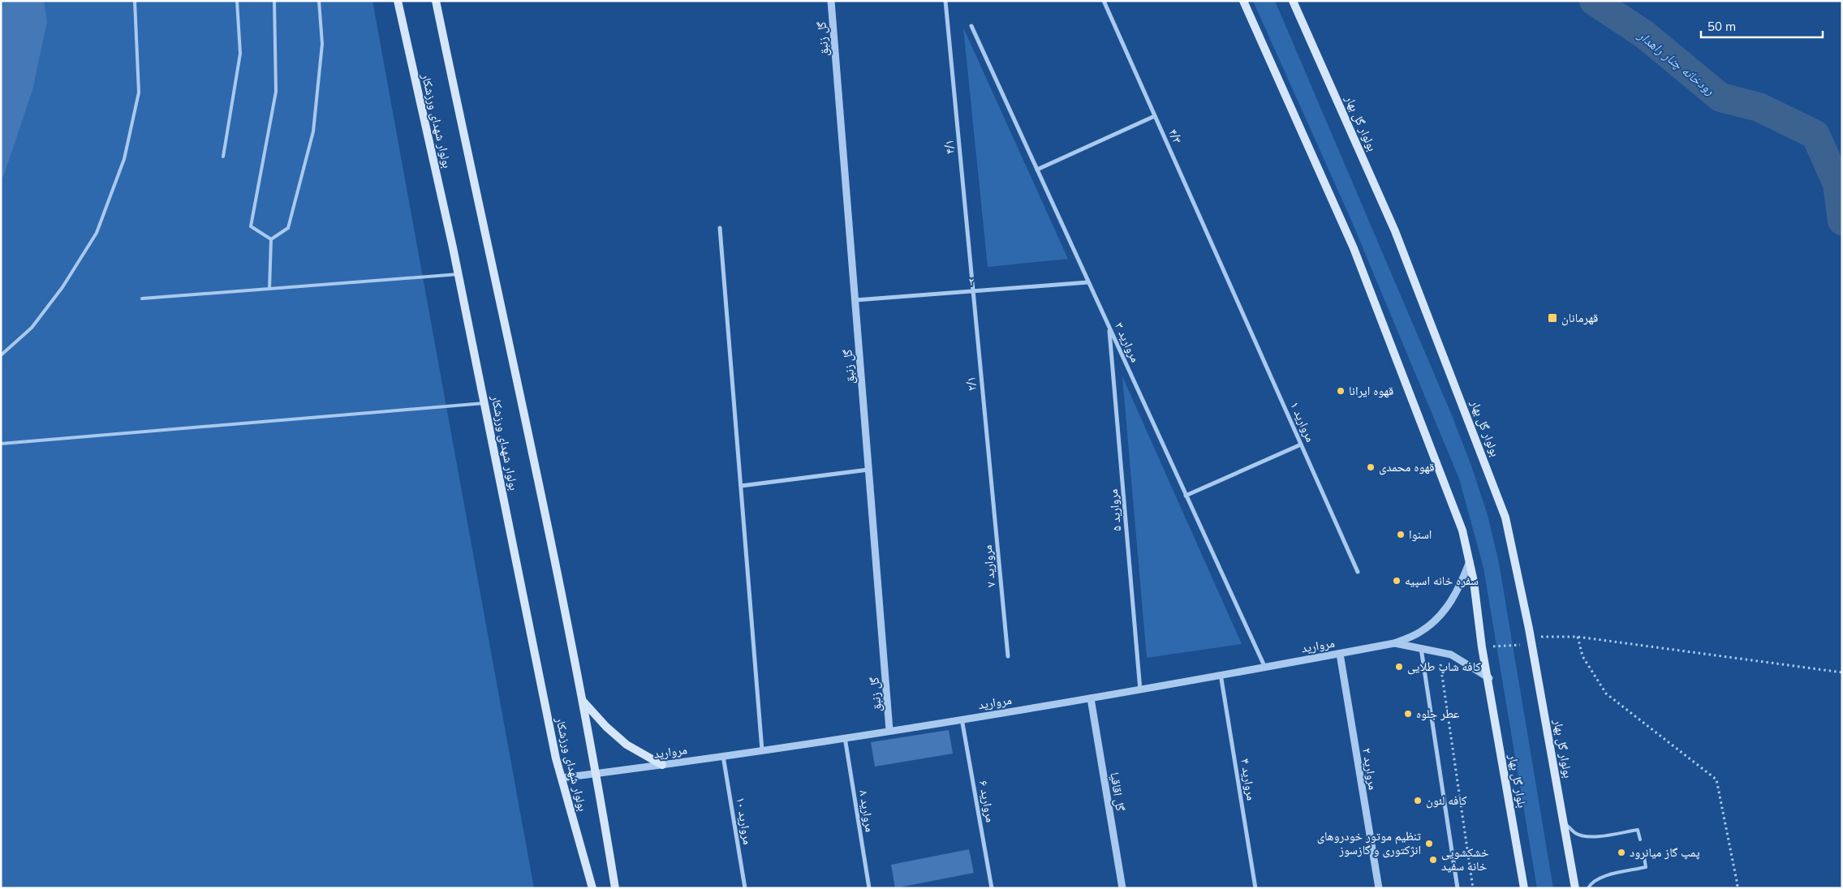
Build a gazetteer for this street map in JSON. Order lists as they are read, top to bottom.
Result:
{
  "streets": {
    "main road": ["بولوار شهدای ورزشکار", "بولوار گل بهار", "بلوار گل بهار"],
    "street": [
      "گل زنبق",
      "۴/۳",
      "۴/۱",
      "۲",
      "مروارید ۳",
      "۲/۱",
      "مروارید ۱",
      "مروارید ۵",
      "مروارید ۷",
      "مروارید",
      "مروارید ۲",
      "مروارید ۴",
      "گل اقاقیا",
      "مروارید ۶",
      "مروارید ۸",
      "مروارید ۱۰"
    ]
  },
  "crossings": [
    ["گل زنبق", "۲"],
    ["گل زنبق", "مروارید"],
    ["بولوار شهدای ورزشکار", "مروارید"],
    ["۴/۳", "مروارید ۱"],
    ["۴/۱", "۲"],
    ["۴/۱", "۲/۱"],
    ["۲", "مروارید ۳"],
    ["۲", "۲/۱"],
    ["مروارید ۳", "مروارید ۵"],
    ["مروارید ۳", "مروارید"],
    ["۲/۱", "مروارید ۷"],
    ["مروارید ۵", "مروارید"],
    ["مروارید", "مروارید ۲"],
    ["مروارید", "مروارید ۴"],
    ["مروارید", "بلوار گل بهار"],
    ["مروارید", "گل اقاقیا"],
    ["مروارید", "مروارید ۶"],
    ["مروارید", "مروارید ۸"],
    ["مروارید", "مروارید ۱۰"]
  ],
  "water": ["رودخانه چنار راهدار"],
  "places": {
    "transit": ["قهرمانان"],
    "other": [
      "قهوه ایرانا",
      "قهوه محمدی",
      "اسنوا",
      "سفره خانه اسپیه",
      "کافه شاپ طلایی",
      "عطر جلوه",
      "کافه لئون",
      "تنظیم موتور خودروهای انژکتوری و گازسوز",
      "پمپ گاز میانرود",
      "خشکشویی خانه سفید"
    ]
  },
  "scale_bar": "50 m"
}
